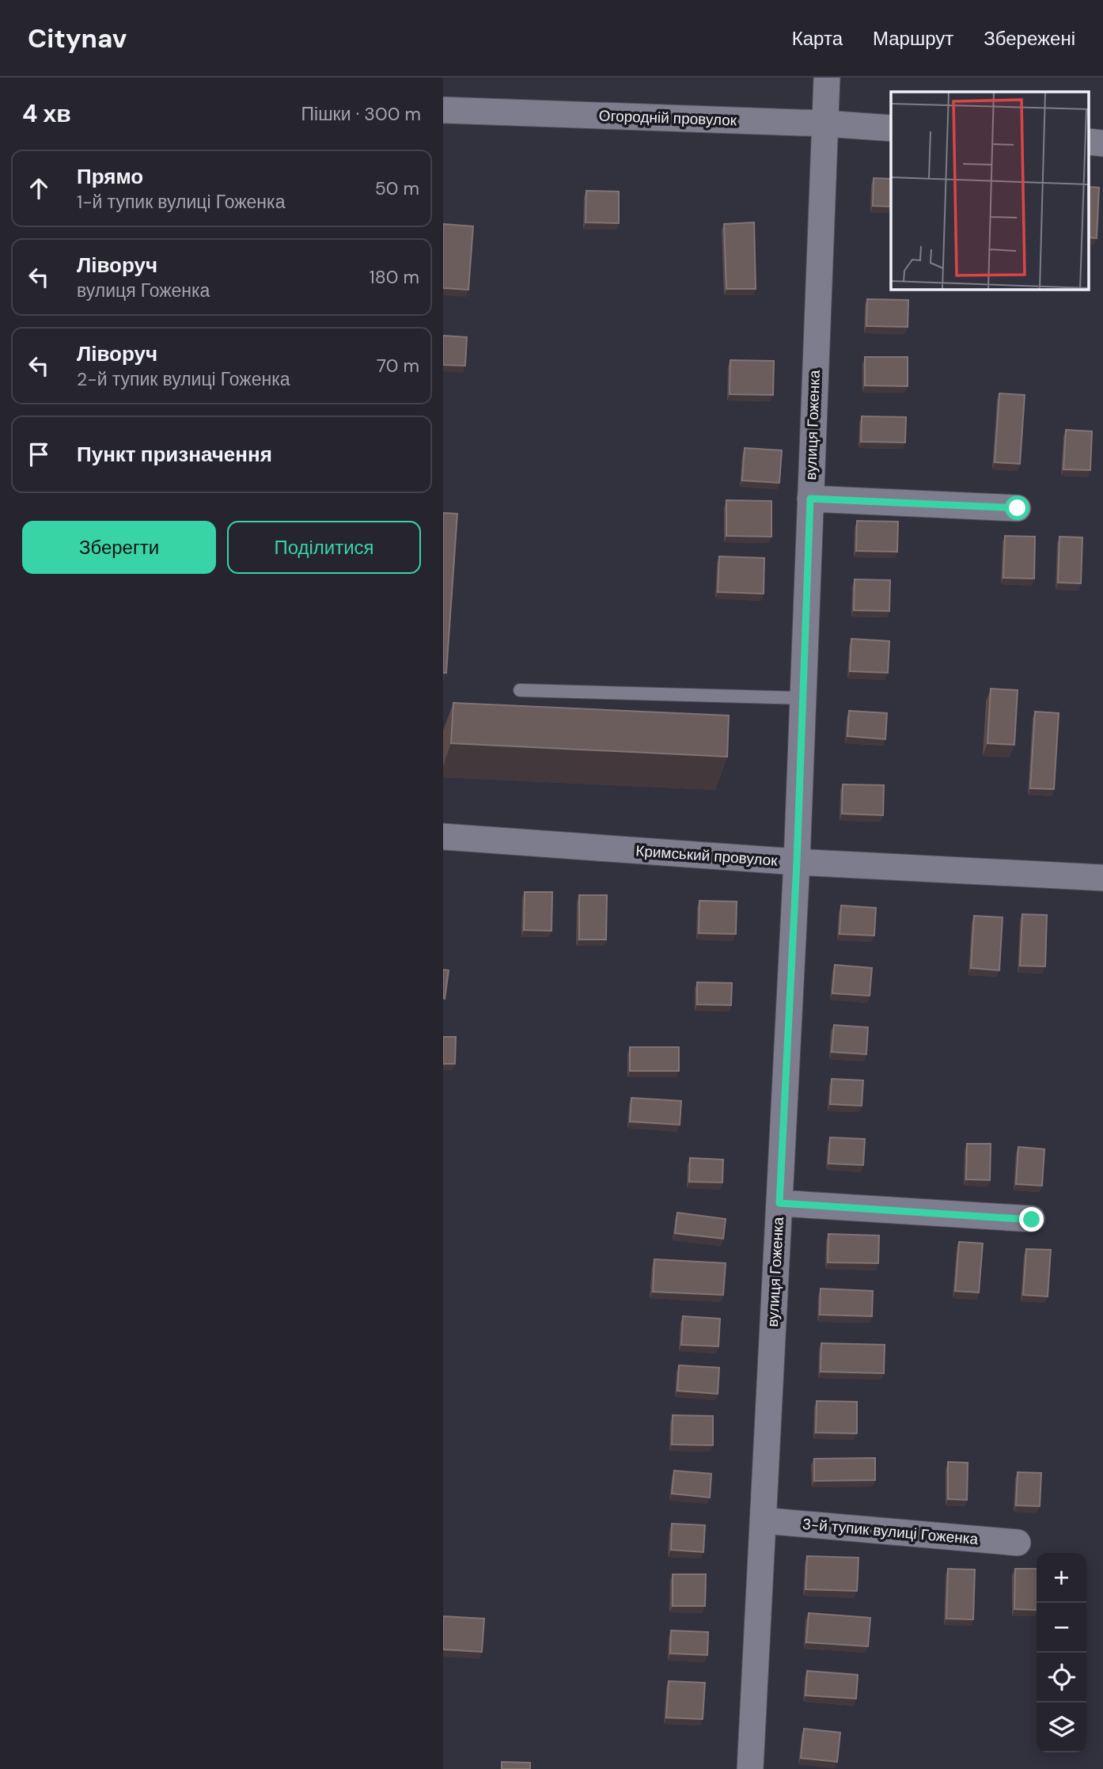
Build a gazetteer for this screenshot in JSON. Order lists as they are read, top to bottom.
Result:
{
  "streets": {
    "street": [
      "Огородній провулок",
      "вулиця Гоженка",
      "Кримський провулок",
      "3-й тупик вулиці Гоженка"
    ]
  },
  "crossings": [
    ["Огородній провулок", "вулиця Гоженка"],
    ["вулиця Гоженка", "Кримський провулок"],
    ["вулиця Гоженка", "3-й тупик вулиці Гоженка"]
  ],
  "page": {
    "header": "Citynav",
    "nav": ["Карта", "Маршрут", "Збережені"],
    "heading": ["4 хв", "Пішки · 300 m"],
    "list": [
      ["Прямо", "1-й тупик вулиці Гоженка", "50 m"],
      ["Ліворуч", "вулиця Гоженка", "180 m"],
      ["Ліворуч", "2-й тупик вулиці Гоженка", "70 m"],
      "Пункт призначення"
    ],
    "buttons": ["Зберегти", "Поділитися"],
    "map_buttons": ["+", "−"]
  }
}
